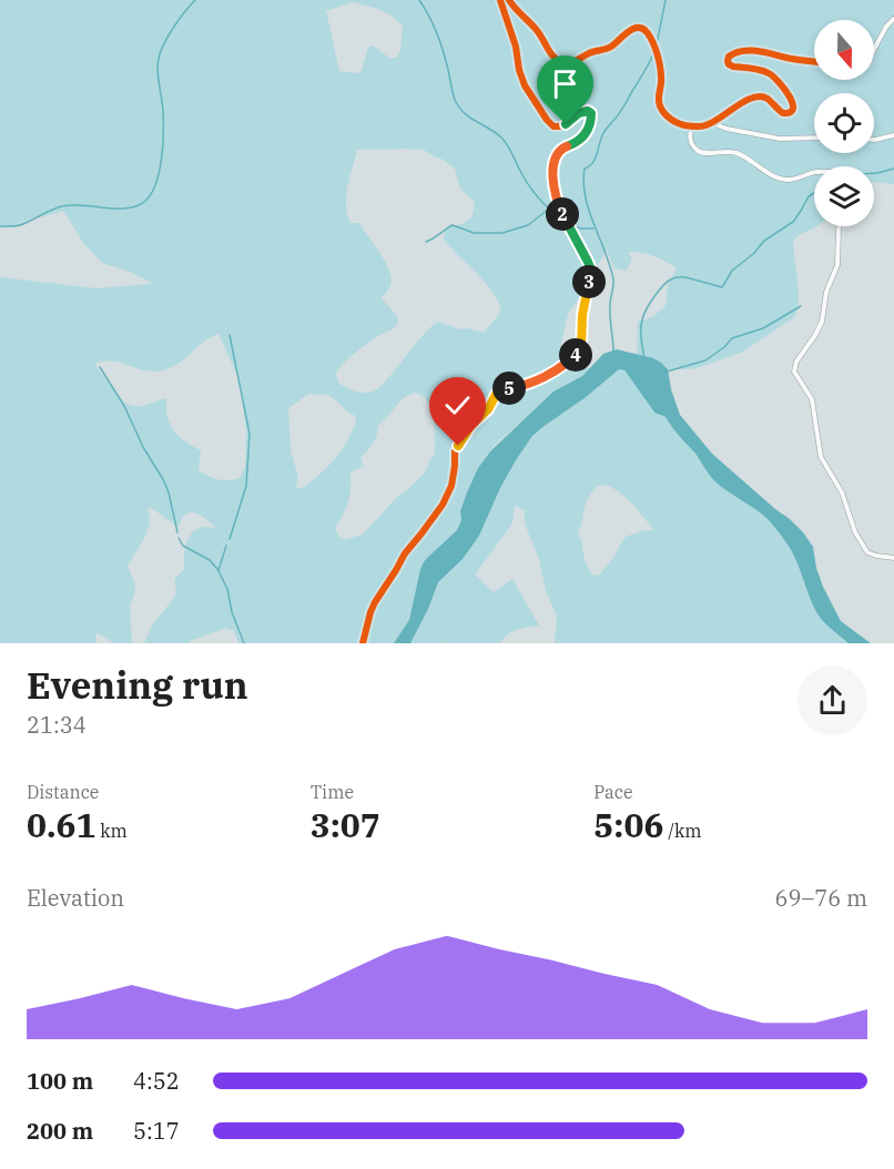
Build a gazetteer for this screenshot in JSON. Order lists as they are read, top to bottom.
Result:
{
  "north": "bottom",
  "page": {
    "pins": [
      "2",
      "3",
      "4",
      "5"
    ],
    "heading": ["Evening run", "21:34"],
    "stats": [
      ["Distance", "0.61 km"],
      ["Time", "3:07"],
      ["Pace", "5:06 /km"]
    ],
    "chart": ["Elevation", "69–76 m"],
    "list": [
      {
        "name": "100 m",
        "note": "4:52"
      },
      {
        "name": "200 m",
        "note": "5:17"
      }
    ]
  }
}
